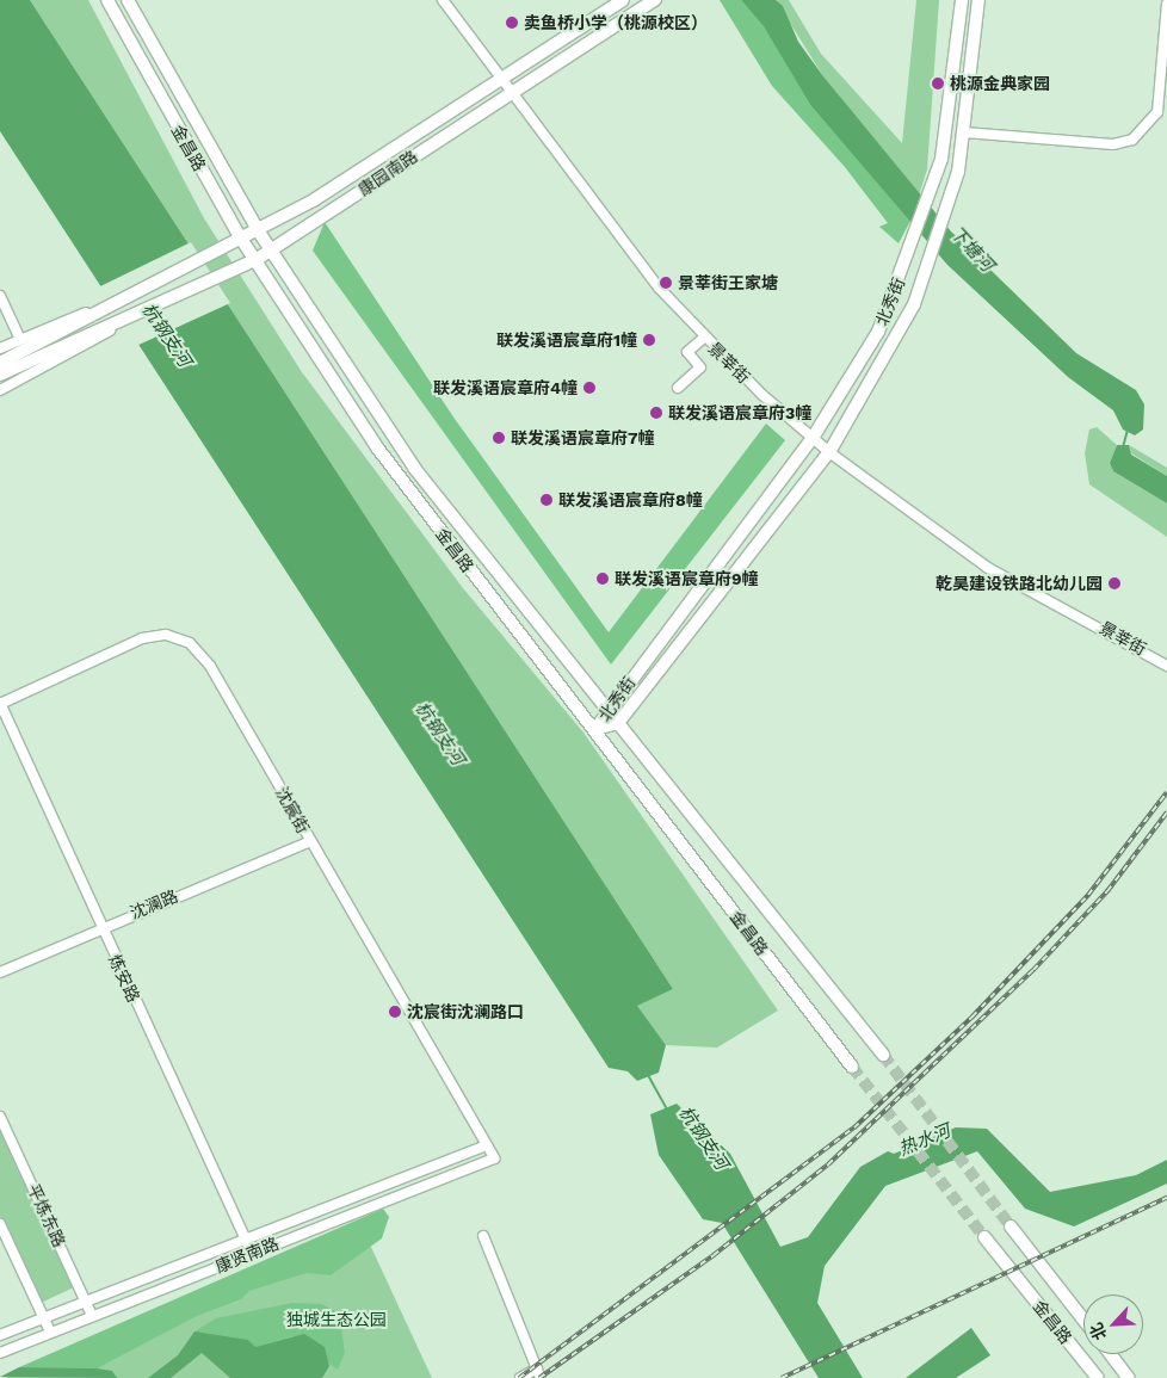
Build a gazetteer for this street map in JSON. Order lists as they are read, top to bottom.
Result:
{
  "streets": {
    "main road": ["金昌路", "康园南路", "北秀街"],
    "street": [
      "景莘街",
      "沈宸街",
      "沈澜路",
      "炼安路",
      "平炼东路",
      "康贤南路"
    ]
  },
  "crossings": [
    ["金昌路", "康园南路"],
    ["金昌路", "北秀街"],
    ["康园南路", "景莘街"],
    ["北秀街", "景莘街"],
    ["沈宸街", "沈澜路"],
    ["沈宸街", "炼安路"],
    ["沈宸街", "康贤南路"],
    ["沈澜路", "炼安路"],
    ["炼安路", "康贤南路"],
    ["平炼东路", "康贤南路"]
  ],
  "water": ["下塘河", "杭钢支河", "热水河"],
  "parks": ["独城生态公园"],
  "places": [
    "卖鱼桥小学（桃源校区）",
    "桃源金典家园",
    "景莘街王家塘",
    "联发溪语宸章府1幢",
    "联发溪语宸章府4幢",
    "联发溪语宸章府3幢",
    "联发溪语宸章府7幢",
    "联发溪语宸章府8幢",
    "联发溪语宸章府9幢",
    "乾昊建设铁路北幼儿园",
    "沈宸街沈澜路口"
  ],
  "north": "bottom left"
}
